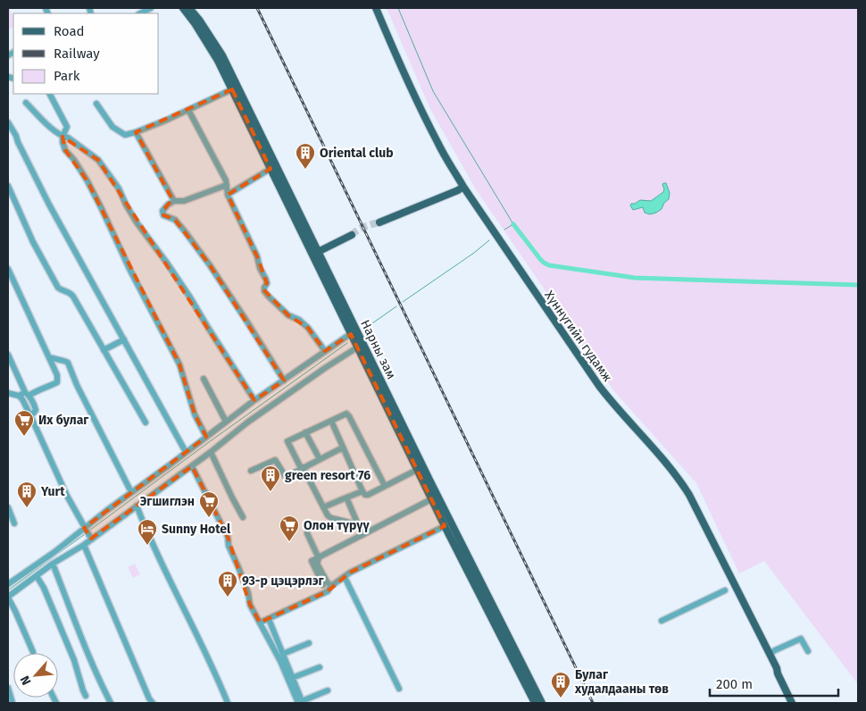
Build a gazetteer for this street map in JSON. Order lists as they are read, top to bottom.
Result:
{
  "streets": {
    "main road": ["Хүннүгийн гудамж", "Нарны зам"]
  },
  "places": {
    "building": [
      "Oriental club",
      "green resort 76",
      "Yurt",
      "93-р цэцэрлэг",
      "Булаг худалдааны төв"
    ],
    "supermarket": ["Их булаг", "Эгшиглэн", "Олон түрүү"],
    "hotel": ["Sunny Hotel"]
  },
  "legend": ["Road", "Railway", "Park"],
  "scale_bar": "200 m",
  "north": "bottom left"
}
